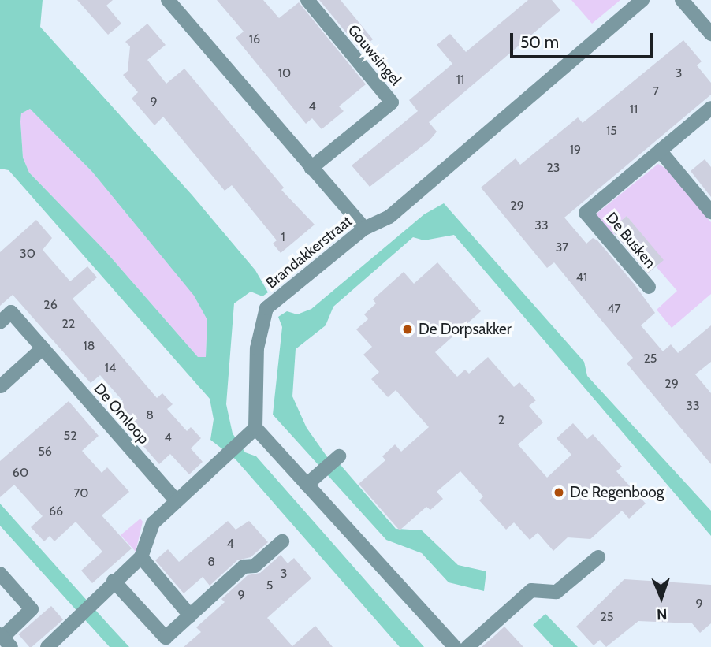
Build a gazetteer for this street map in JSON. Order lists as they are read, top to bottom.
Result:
{
  "streets": {
    "street": [
      "Gouwsingel",
      "De Busken",
      "Brandakkerstraat",
      "De Omloop"
    ]
  },
  "places": ["De Dorpsakker", "De Regenboog"],
  "house_numbers": [
    "16",
    "10",
    "3",
    "11",
    "7",
    "9",
    "4",
    "11",
    "15",
    "19",
    "23",
    "29",
    "33",
    "1",
    "37",
    "30",
    "41",
    "26",
    "47",
    "22",
    "18",
    "25",
    "14",
    "29",
    "33",
    "8",
    "2",
    "52",
    "4",
    "56",
    "60",
    "70",
    "66",
    "4",
    "8",
    "3",
    "5",
    "9",
    "9",
    "25"
  ],
  "scale_bar": "50 m",
  "north": "bottom"
}
